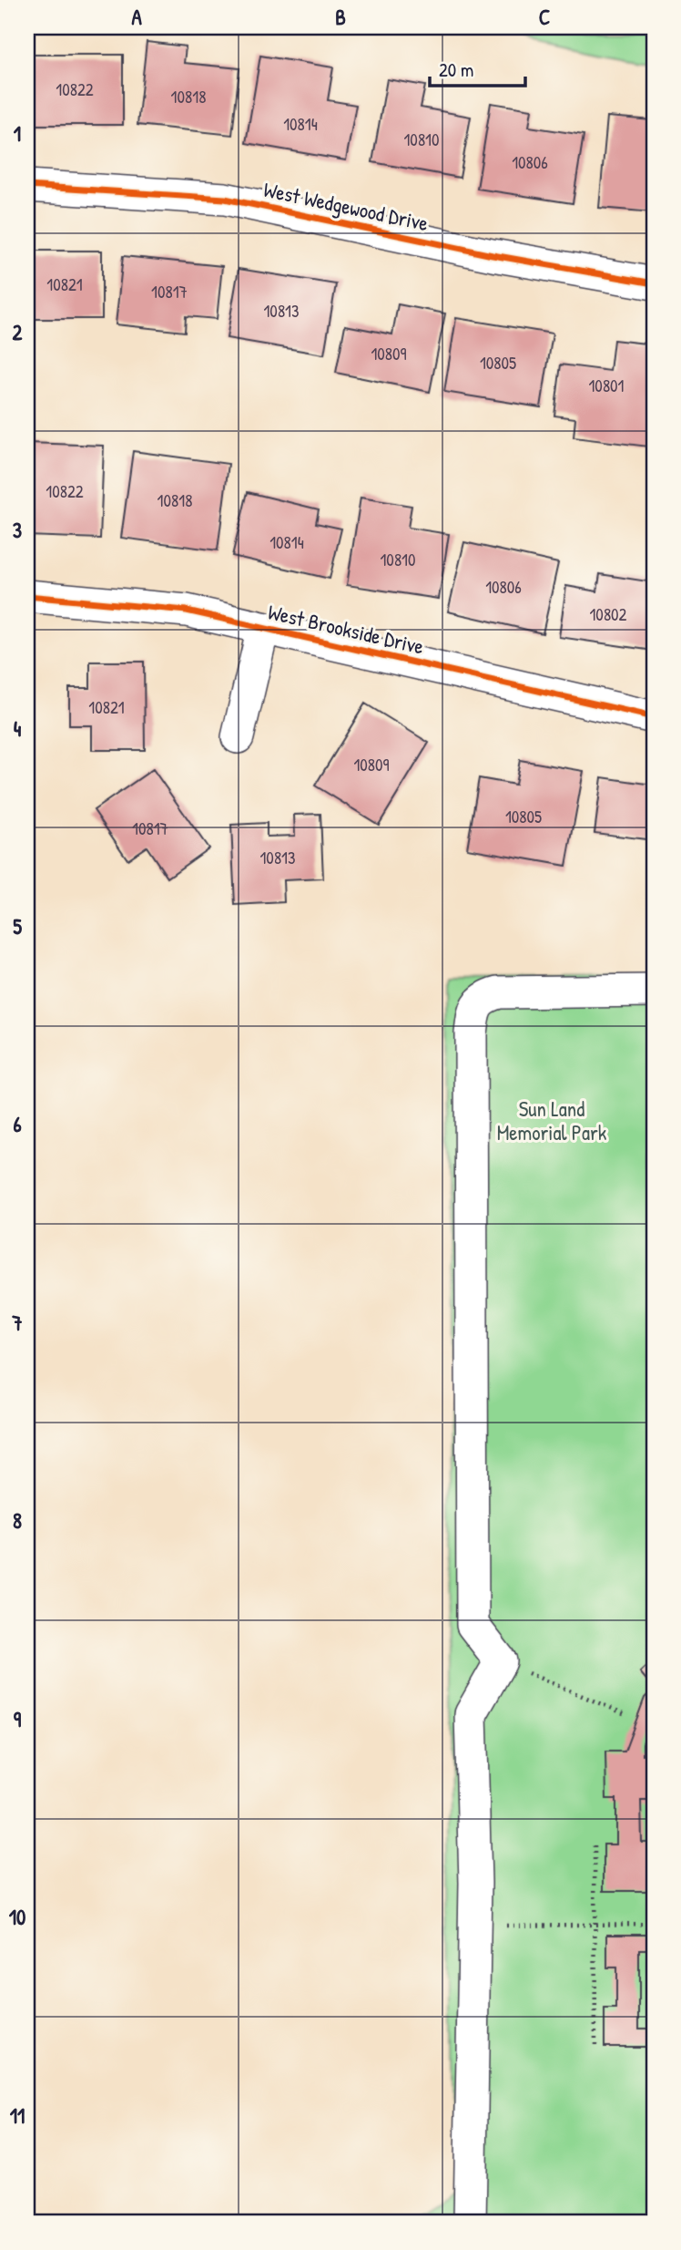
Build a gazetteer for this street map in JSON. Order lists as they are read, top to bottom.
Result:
{
  "streets": {
    "street": ["West Wedgewood Drive", "West Brookside Drive"]
  },
  "parks": ["Sun Land Memorial Park"],
  "house_numbers": [
    "10822",
    "10818",
    "10814",
    "10810",
    "10806",
    "10821",
    "10817",
    "10813",
    "10809",
    "10805",
    "10801",
    "10822",
    "10818",
    "10814",
    "10810",
    "10806",
    "10802",
    "10821",
    "10809",
    "10805",
    "10817",
    "10813"
  ],
  "scale_bar": "20 m",
  "grid": {
    "columns": ["A", "B", "C"],
    "rows": [
      "1",
      "2",
      "3",
      "4",
      "5",
      "6",
      "7",
      "8",
      "9",
      "10",
      "11"
    ]
  }
}
